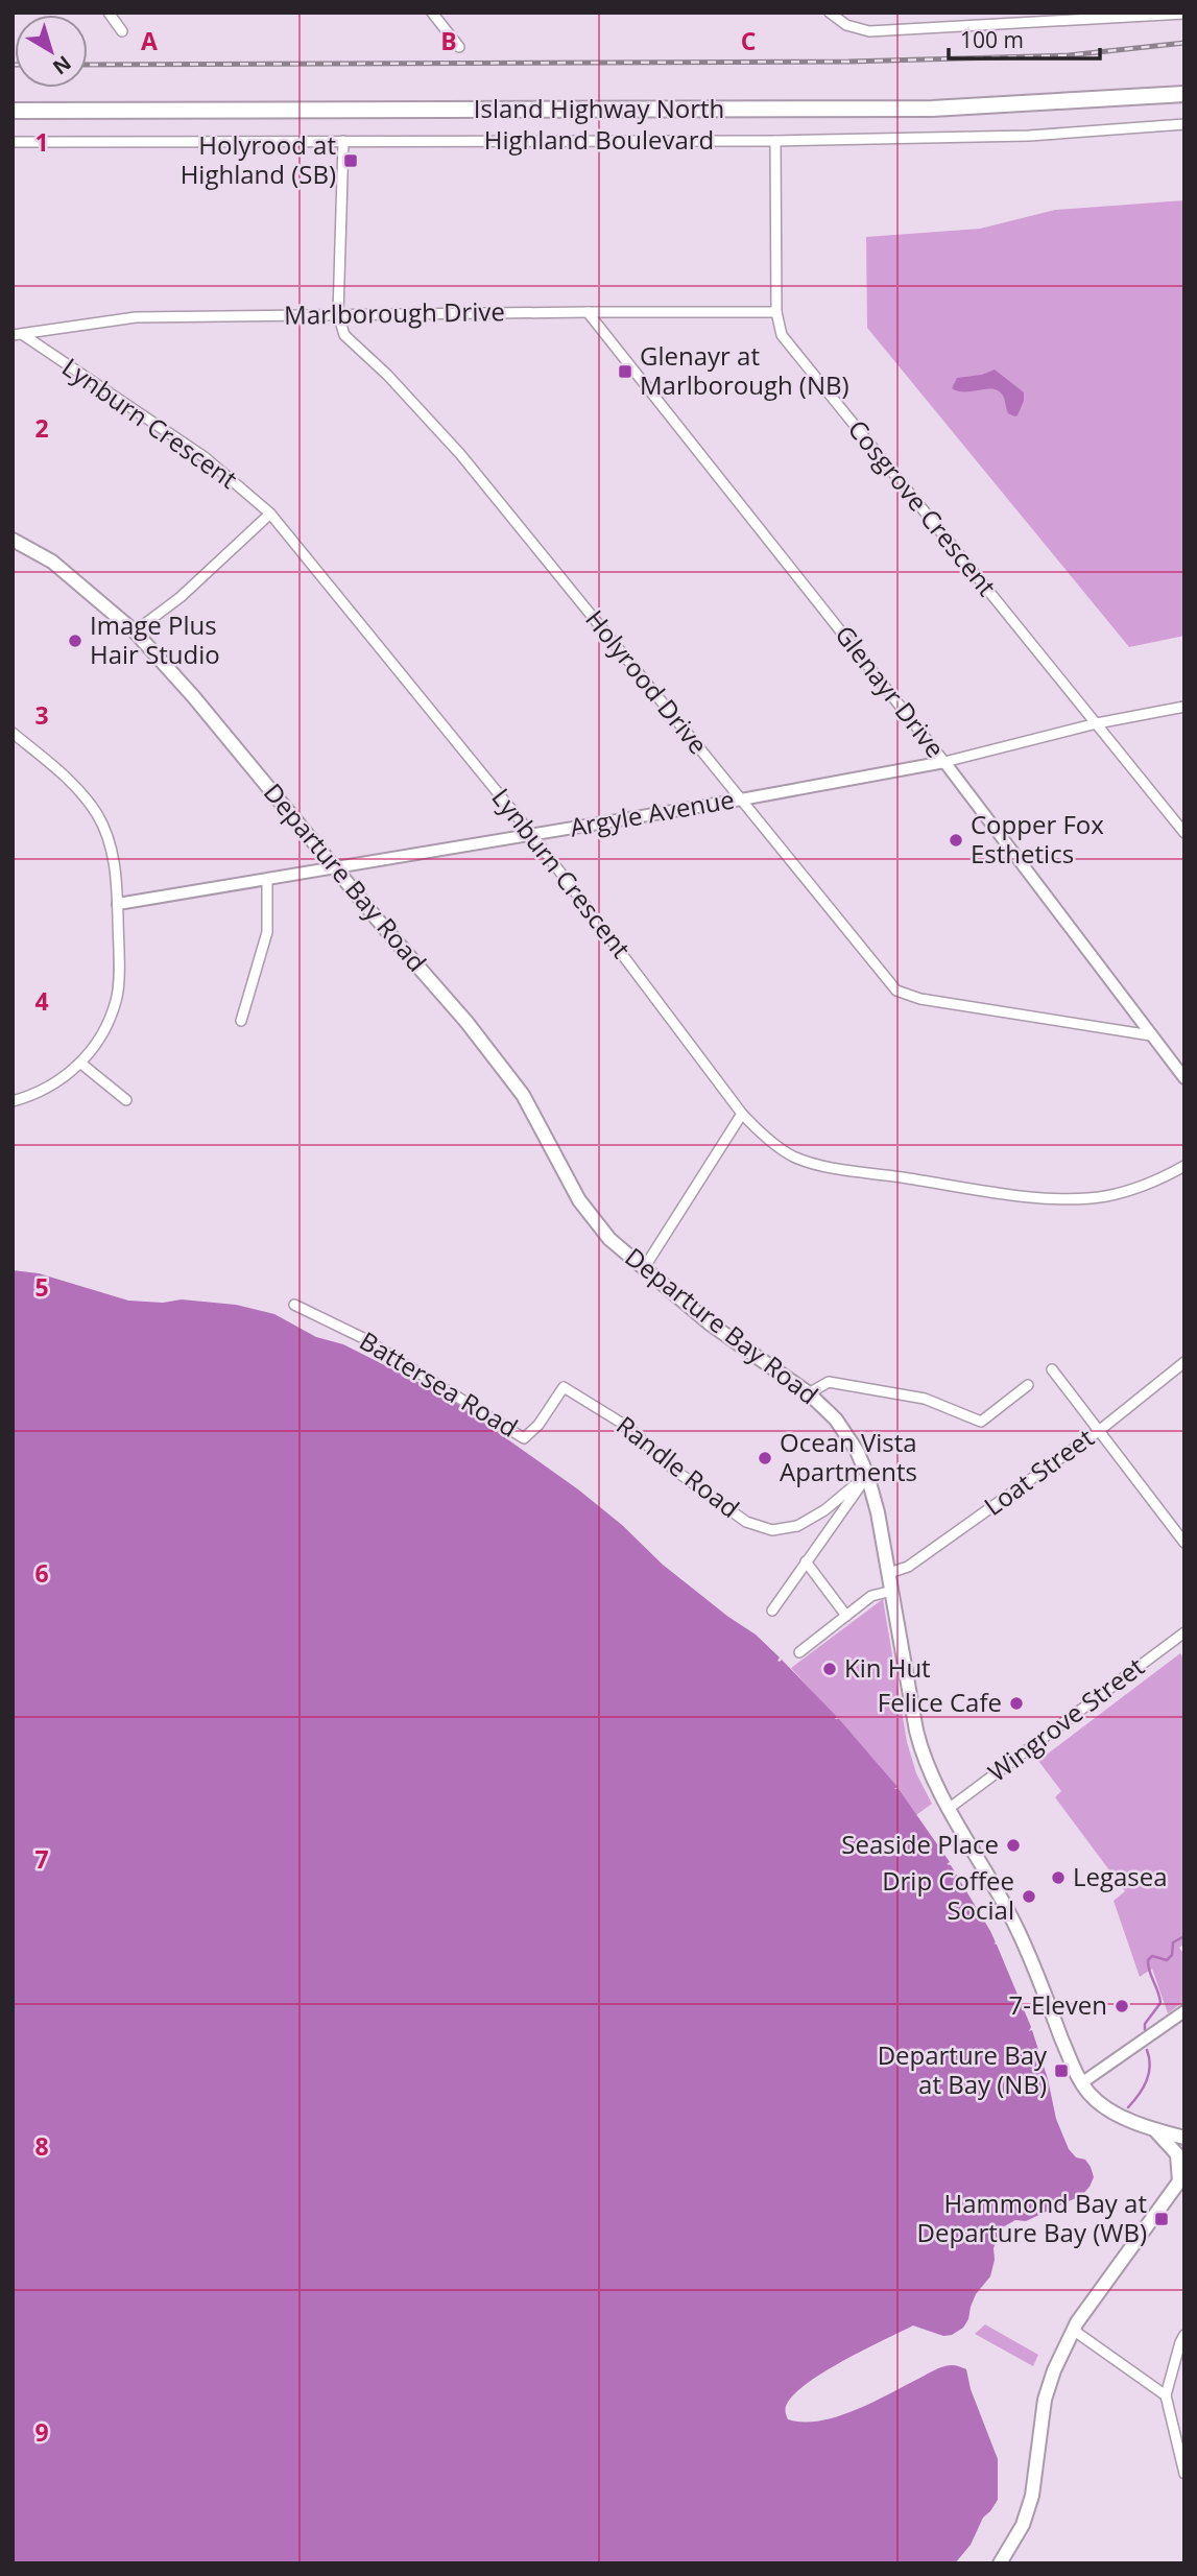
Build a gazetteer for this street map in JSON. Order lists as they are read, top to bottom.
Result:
{
  "streets": {
    "main road": ["Island Highway North", "Departure Bay Road"],
    "street": [
      "Highland Boulevard",
      "Marlborough Drive",
      "Lynburn Crescent",
      "Cosgrove Crescent",
      "Holyrood Drive",
      "Glenayr Drive",
      "Argyle Avenue",
      "Battersea Road",
      "Randle Road",
      "Loat Street",
      "Wingrove Street"
    ]
  },
  "crossings": [
    ["Highland Boulevard", "Cosgrove Crescent"],
    ["Marlborough Drive", "Lynburn Crescent"],
    ["Marlborough Drive", "Cosgrove Crescent"],
    ["Marlborough Drive", "Holyrood Drive"],
    ["Marlborough Drive", "Glenayr Drive"],
    ["Lynburn Crescent", "Argyle Avenue"],
    ["Cosgrove Crescent", "Argyle Avenue"],
    ["Holyrood Drive", "Glenayr Drive"],
    ["Holyrood Drive", "Argyle Avenue"],
    ["Glenayr Drive", "Argyle Avenue"],
    ["Argyle Avenue", "Departure Bay Road"],
    ["Departure Bay Road", "Randle Road"],
    ["Departure Bay Road", "Loat Street"],
    ["Departure Bay Road", "Wingrove Street"],
    ["Battersea Road", "Randle Road"]
  ],
  "places": {
    "transit": [
      "Holyrood at Highland (SB)",
      "Glenayr at Marlborough (NB)",
      "Departure Bay at Bay (NB)",
      "Hammond Bay at Departure Bay (WB)"
    ],
    "other": [
      "Image Plus Hair Studio",
      "Copper Fox Esthetics",
      "Ocean Vista Apartments",
      "Kin Hut",
      "Felice Cafe",
      "Seaside Place",
      "Legasea",
      "Drip Coffee Social",
      "7-Eleven"
    ]
  },
  "scale_bar": "100 m",
  "north": "bottom right",
  "grid": {
    "columns": ["A", "B", "C"],
    "rows": [
      "1",
      "2",
      "3",
      "4",
      "5",
      "6",
      "7",
      "8",
      "9"
    ]
  }
}
